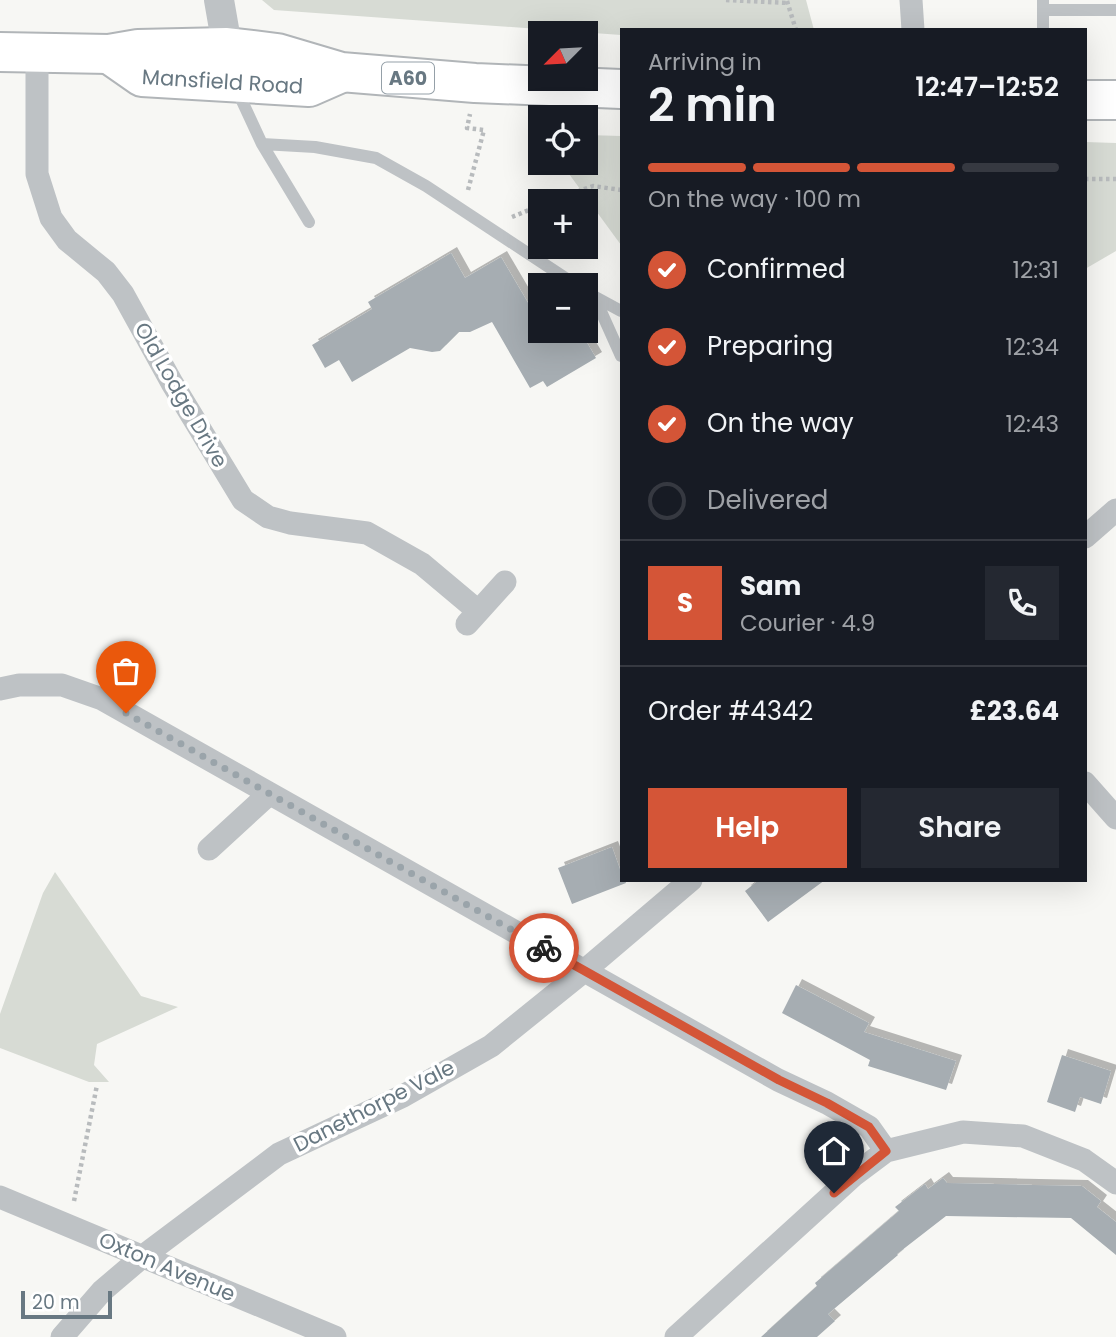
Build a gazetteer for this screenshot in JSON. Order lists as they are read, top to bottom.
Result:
{
  "streets": {
    "highway": ["Mansfield Road", "A60"],
    "street": ["Old Lodge Drive", "Danethorpe Vale", "Oxton Avenue"]
  },
  "crossings": [
    ["Mansfield Road", "Old Lodge Drive"],
    ["Danethorpe Vale", "Oxton Avenue"]
  ],
  "scale_bar": "20 m",
  "north": "bottom left",
  "page": {
    "map_buttons": ["+", "−"],
    "heading": ["2 min", "Arriving in", "12:47–12:52"],
    "panel": [
      "Sam",
      "Courier · 4.9",
      "Order #4342",
      "£23.64"
    ],
    "bar": "On the way · 100 m",
    "list": [
      ["Confirmed", "12:31"],
      ["Preparing", "12:34"],
      ["On the way", "12:43"],
      "Delivered"
    ],
    "round": "S",
    "buttons": ["Help", "Share"],
    "scale": "20 m"
  }
}
